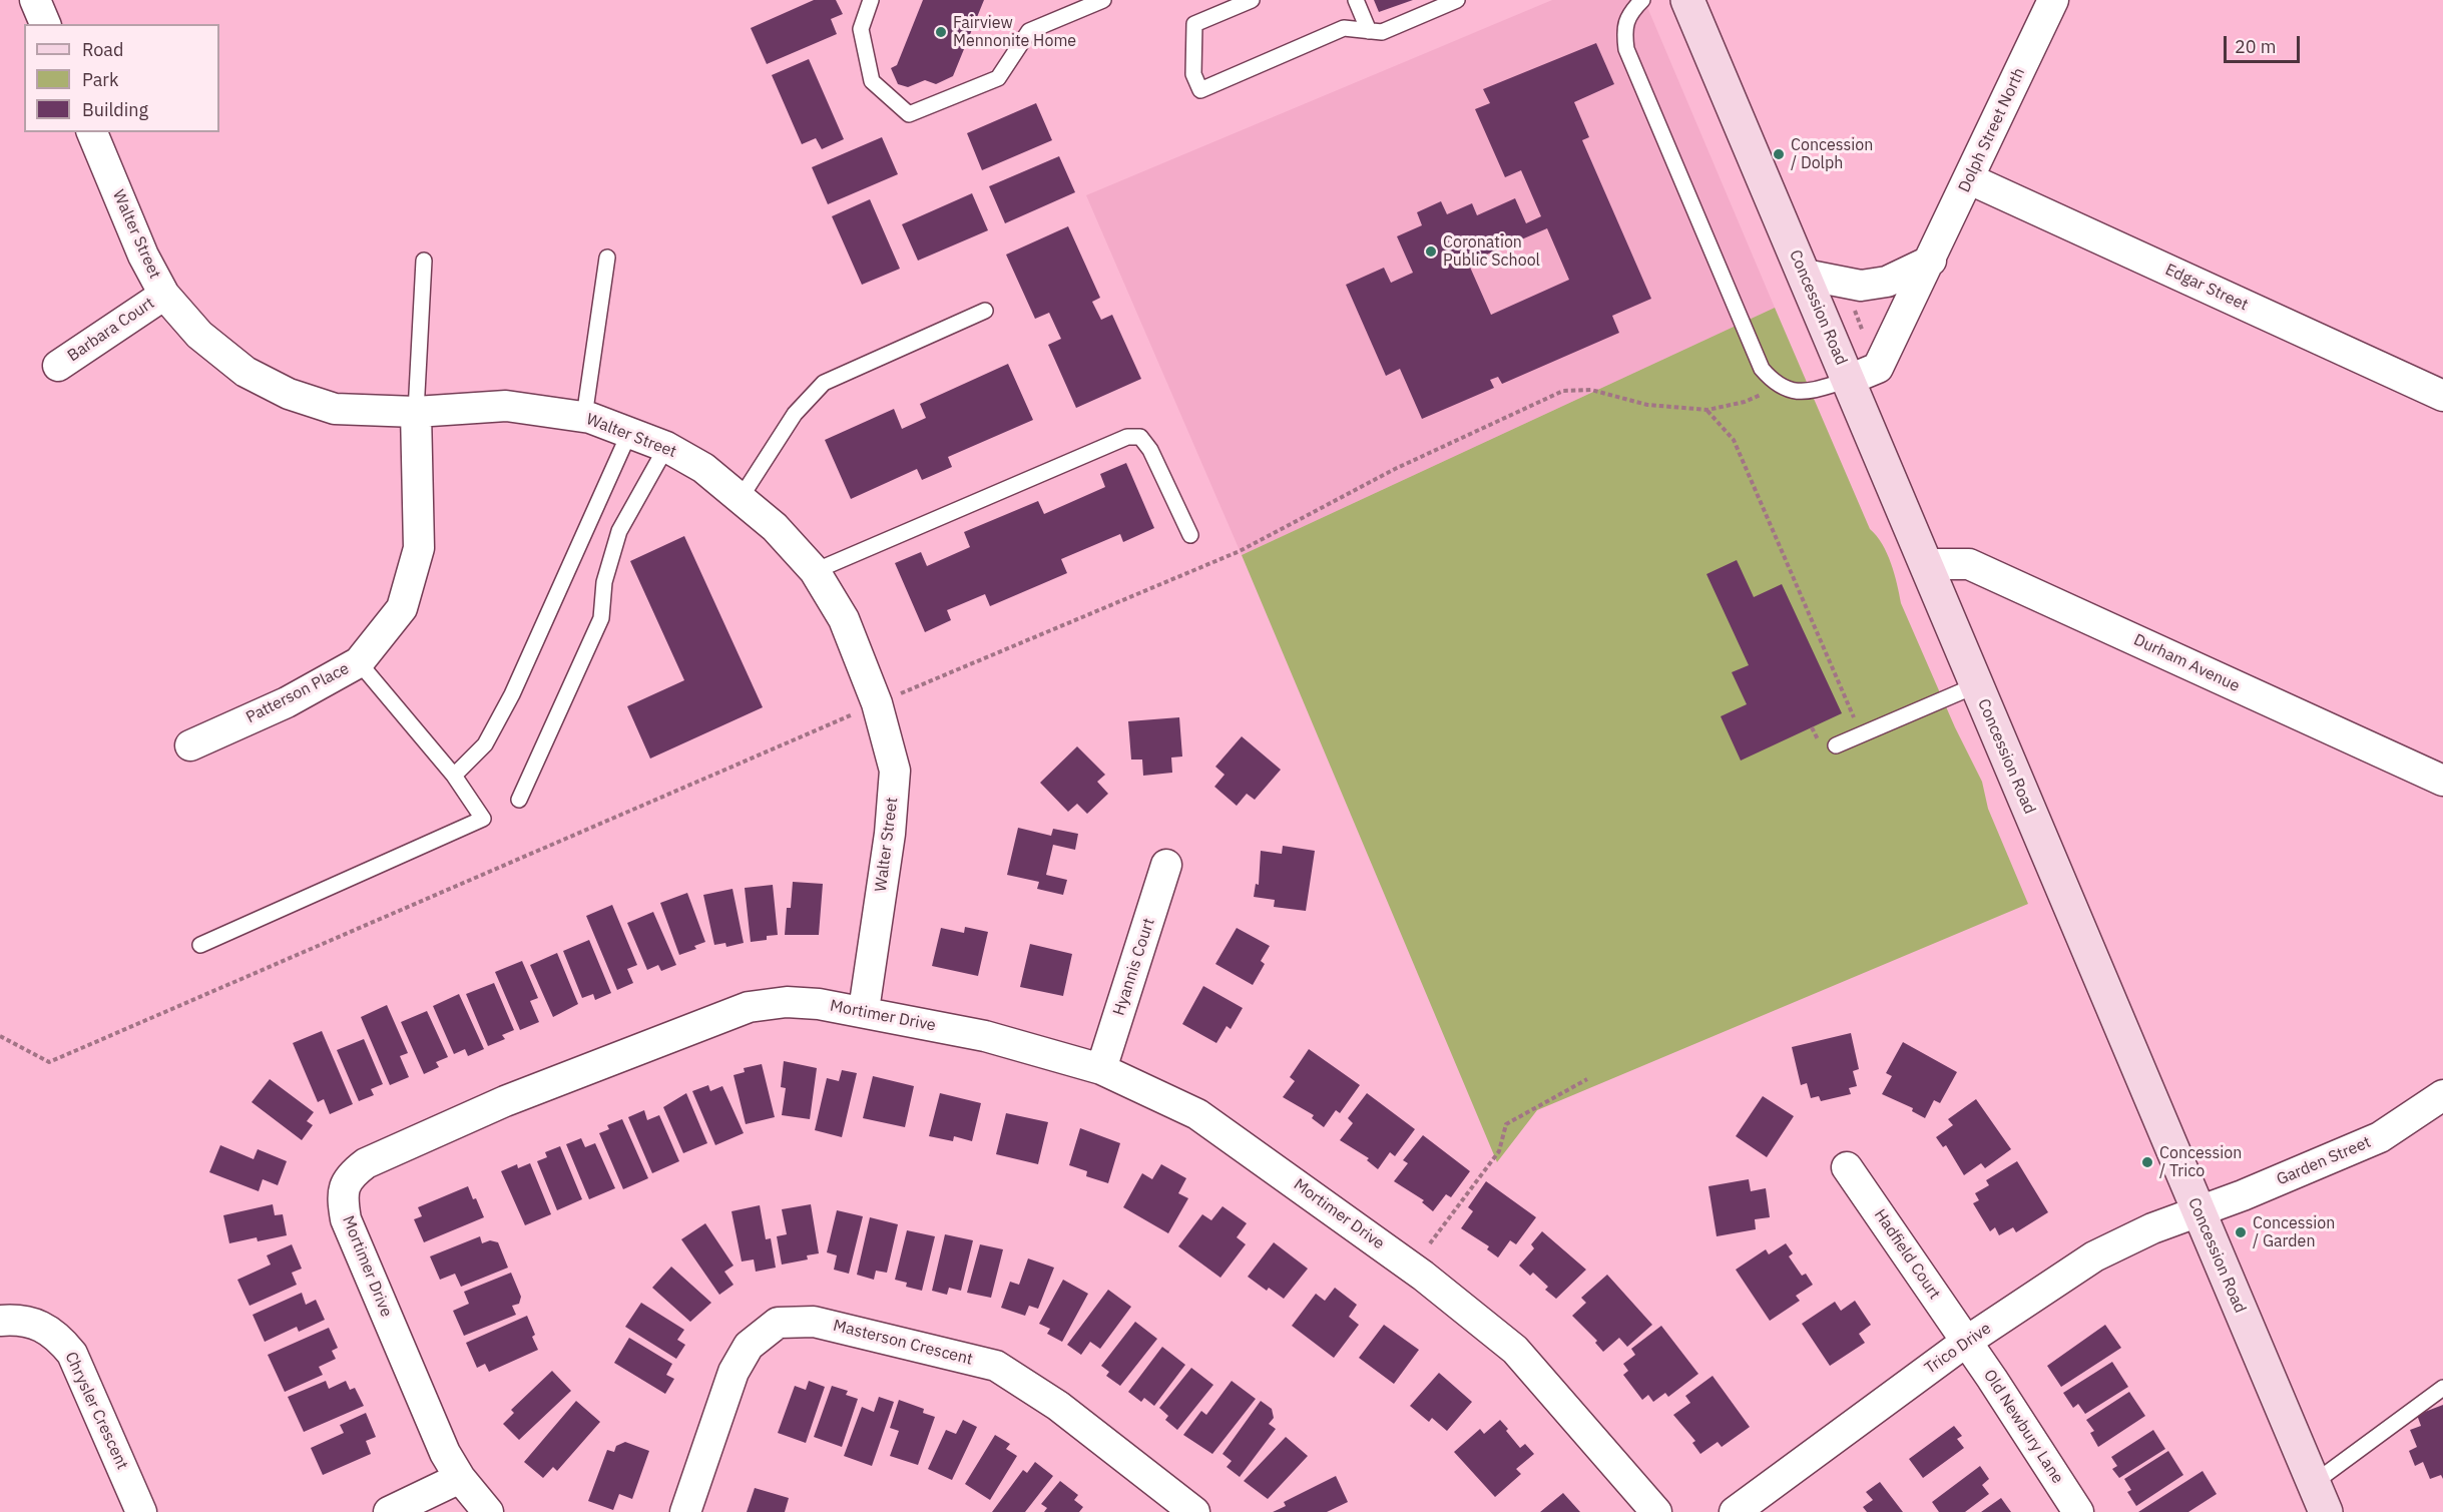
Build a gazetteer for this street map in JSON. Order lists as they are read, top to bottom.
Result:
{
  "streets": {
    "main road": ["Concession Road"],
    "street": [
      "Dolph Street North",
      "Walter Street",
      "Edgar Street",
      "Barbara Court",
      "Durham Avenue",
      "Patterson Place",
      "Hyannis Court",
      "Mortimer Drive",
      "Garden Street",
      "Hadfield Court",
      "Masterson Crescent",
      "Trico Drive",
      "Chrysler Crescent",
      "Old Newbury Lane"
    ]
  },
  "crossings": [
    ["Dolph Street North", "Edgar Street"],
    ["Dolph Street North", "Concession Road"],
    ["Walter Street", "Barbara Court"],
    ["Walter Street", "Patterson Place"],
    ["Walter Street", "Mortimer Drive"],
    ["Concession Road", "Durham Avenue"],
    ["Concession Road", "Garden Street"],
    ["Concession Road", "Trico Drive"],
    ["Hyannis Court", "Mortimer Drive"],
    ["Garden Street", "Trico Drive"],
    ["Hadfield Court", "Trico Drive"],
    ["Hadfield Court", "Old Newbury Lane"],
    ["Trico Drive", "Old Newbury Lane"]
  ],
  "places": [
    "Fairview Mennonite Home",
    "Concession / Dolph",
    "Coronation Public School",
    "Concession / Trico",
    "Concession / Garden"
  ],
  "legend": ["Road", "Park", "Building"],
  "scale_bar": "20 m"
}
